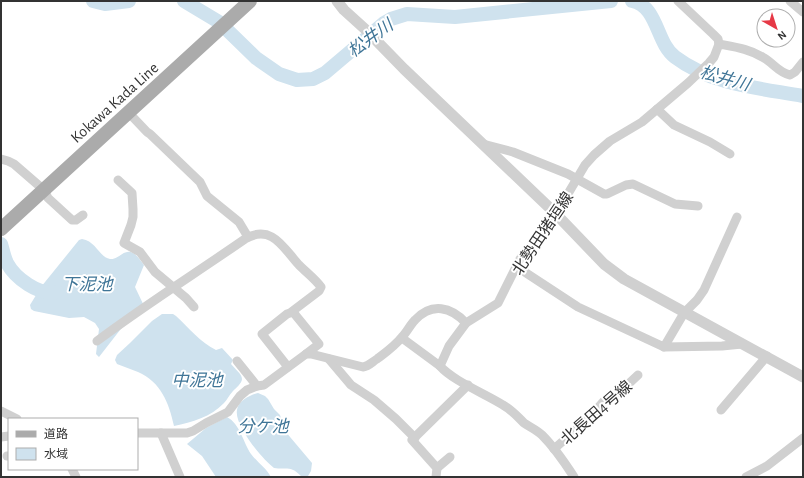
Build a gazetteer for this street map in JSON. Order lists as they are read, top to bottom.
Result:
{
  "streets": {
    "main road": ["Kokawa Kada Line"],
    "street": ["北勢田猪垣線", "北長田4号線"]
  },
  "water": [
    "松井川",
    "下泥池",
    "中泥池",
    "分ケ池"
  ],
  "legend": ["道路", "水域"],
  "north": "bottom right"
}
